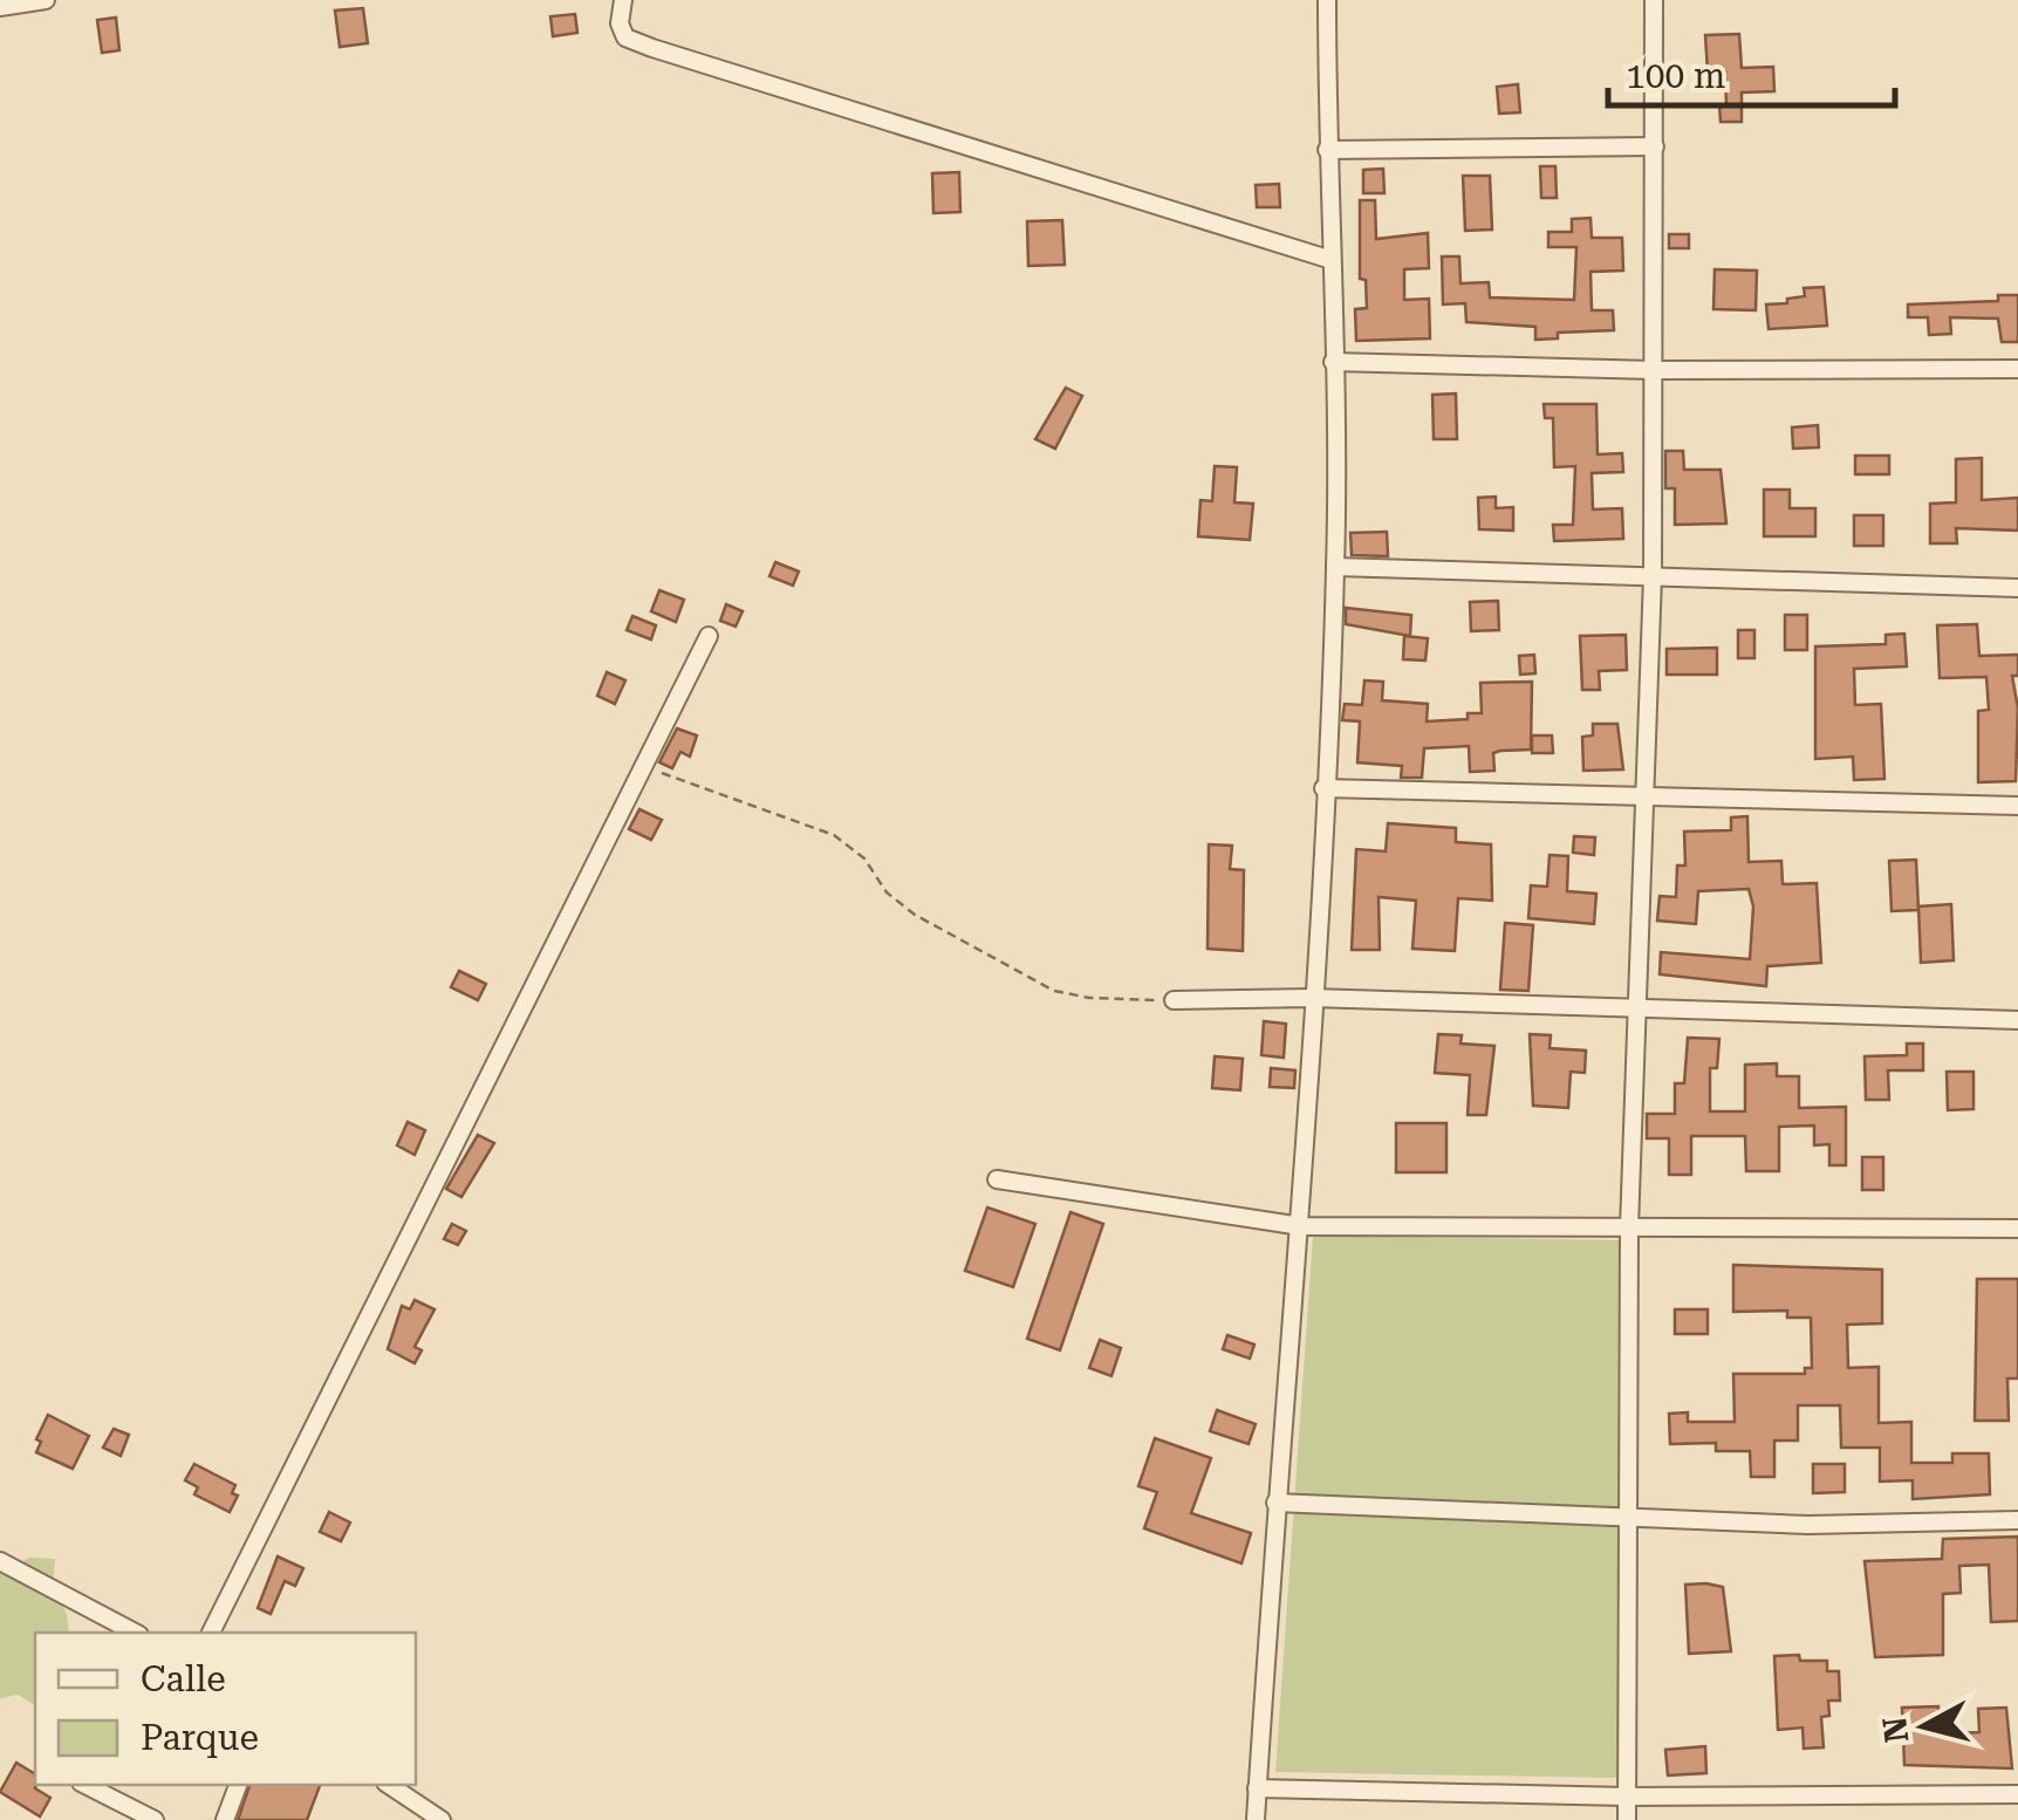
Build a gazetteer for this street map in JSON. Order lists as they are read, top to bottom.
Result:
{
  "legend": ["Calle", "Parque"],
  "scale_bar": "100 m",
  "north": "left"
}
